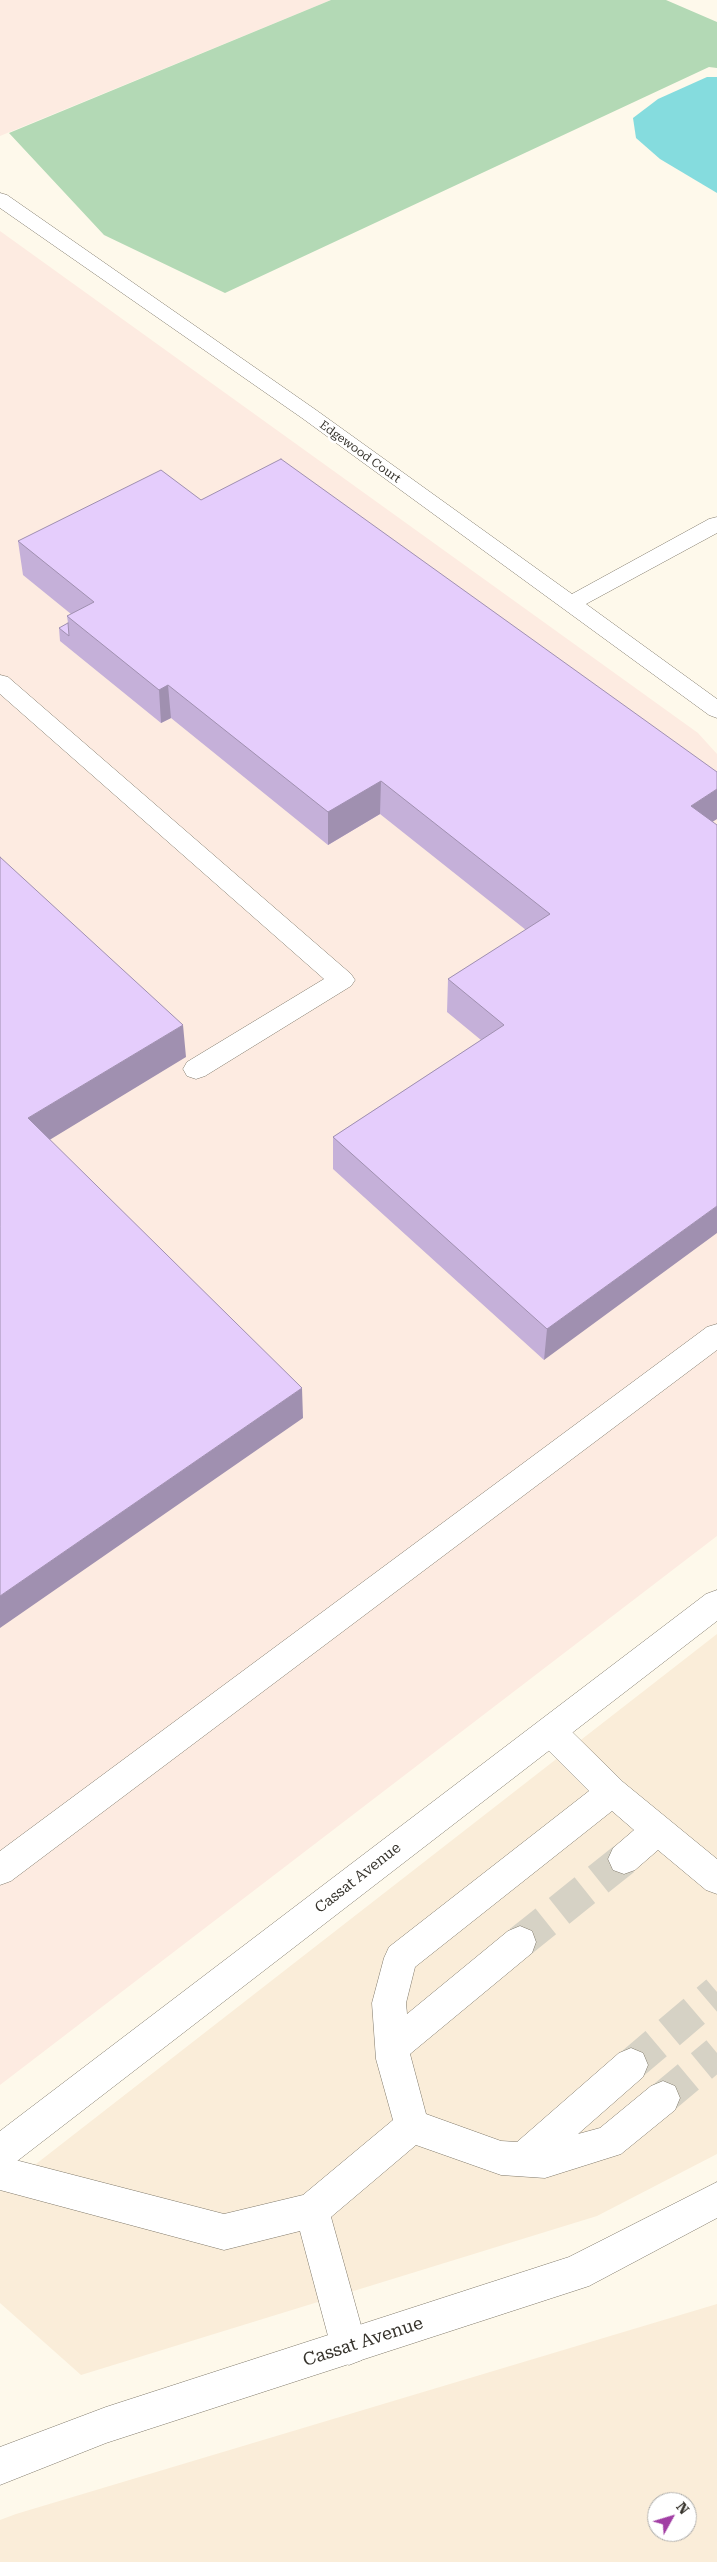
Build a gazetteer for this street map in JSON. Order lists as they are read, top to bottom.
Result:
{
  "streets": {
    "street": ["Edgewood Court", "Cassat Avenue"]
  },
  "north": "top right"
}
